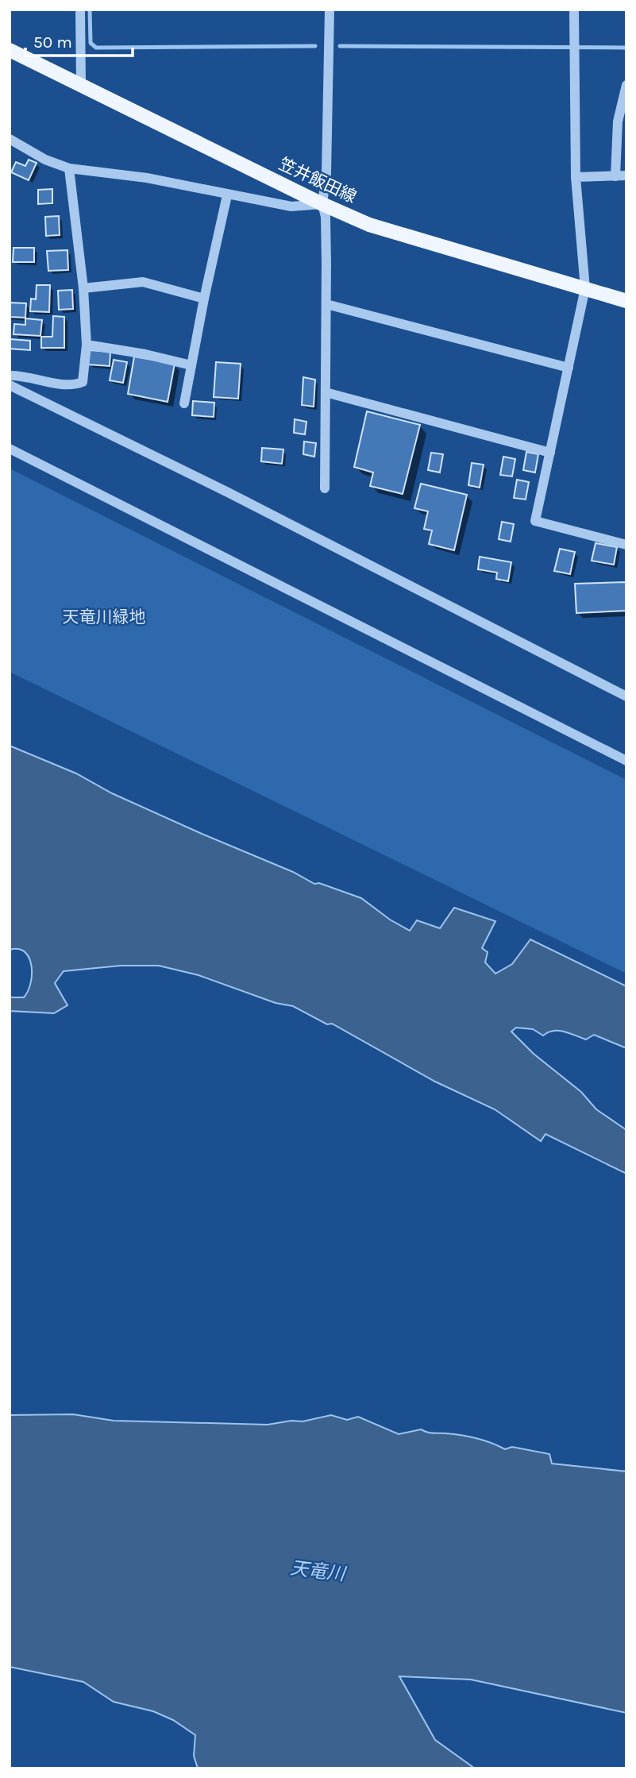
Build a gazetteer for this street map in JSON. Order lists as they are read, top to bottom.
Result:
{
  "streets": {
    "main road": ["笠井飯田線"]
  },
  "water": ["天竜川"],
  "parks": ["天竜川緑地"],
  "scale_bar": "50 m"
}
